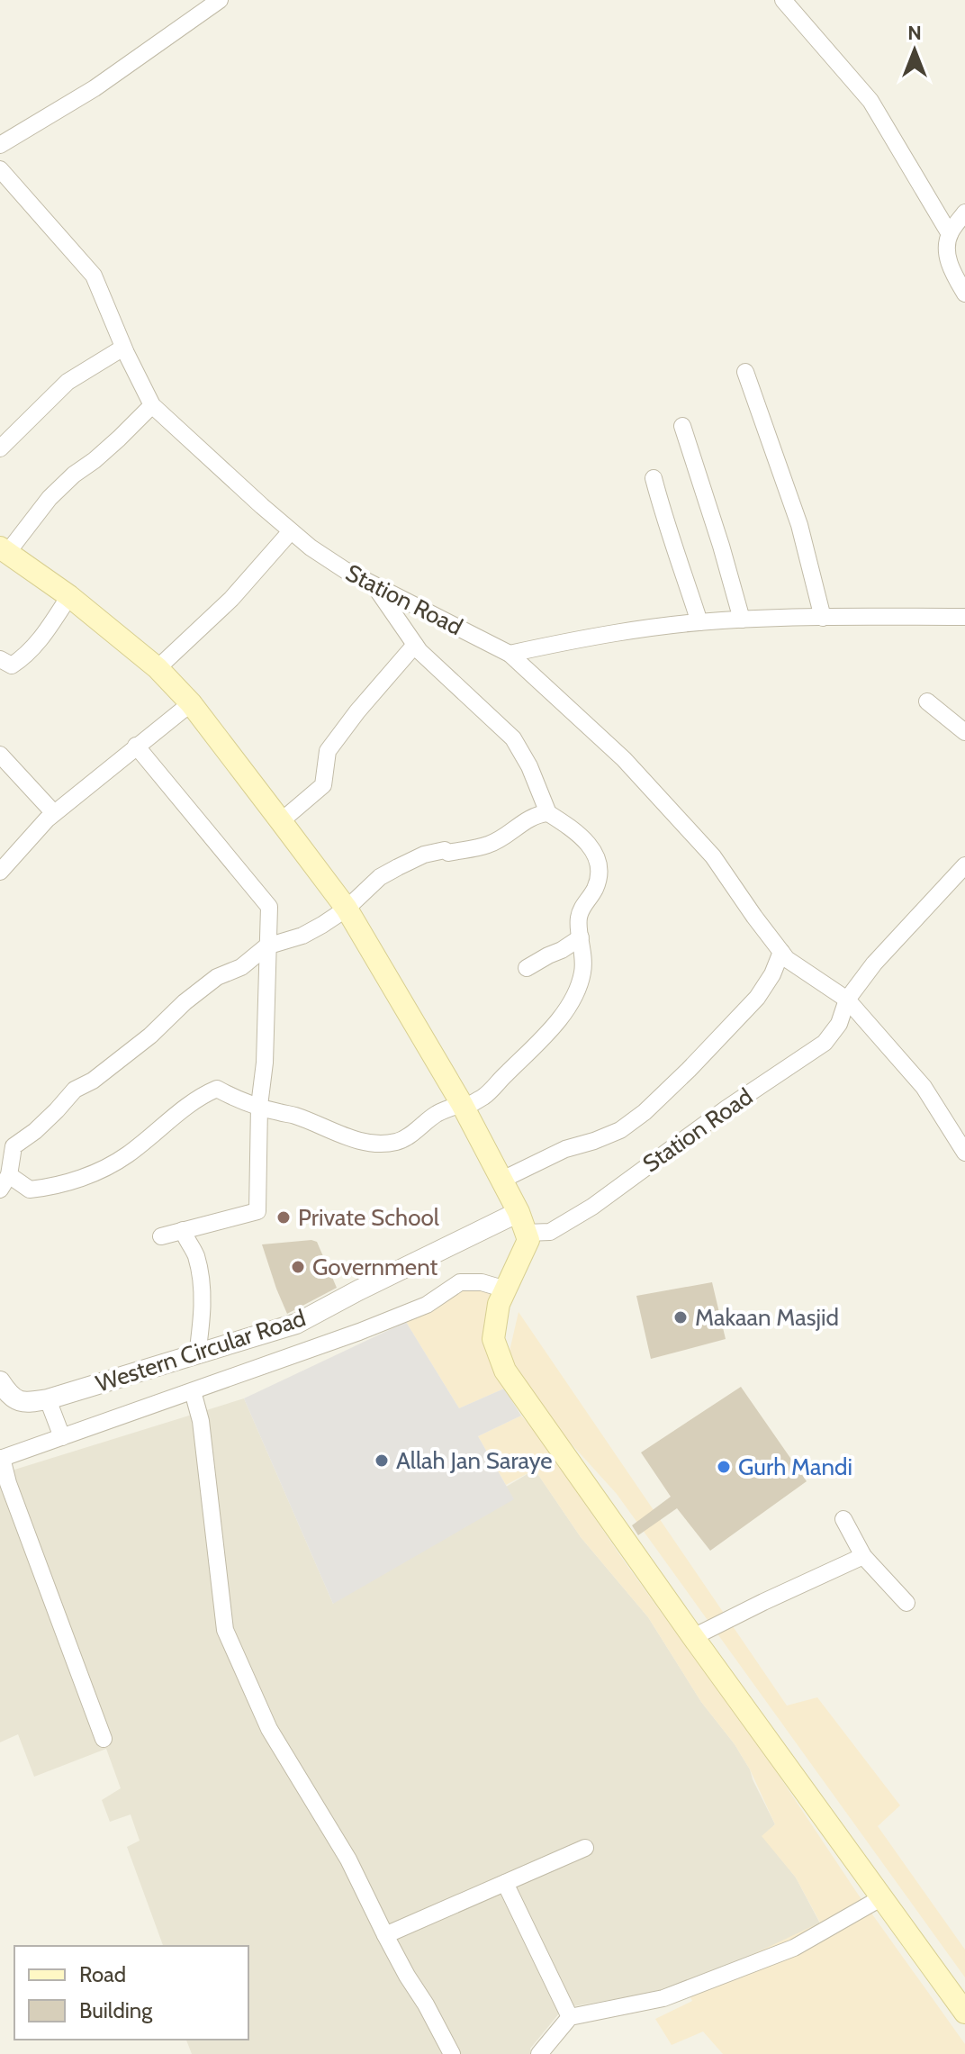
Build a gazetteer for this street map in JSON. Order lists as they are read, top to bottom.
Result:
{
  "streets": {
    "street": ["Station Road", "Western Circular Road"]
  },
  "crossings": [
    ["Station Road", "Western Circular Road"]
  ],
  "places": [
    "Private School",
    "Government",
    "Makaan Masjid",
    "Allah Jan Saraye",
    "Gurh Mandi"
  ],
  "legend": ["Road", "Building"],
  "north": "top"
}
